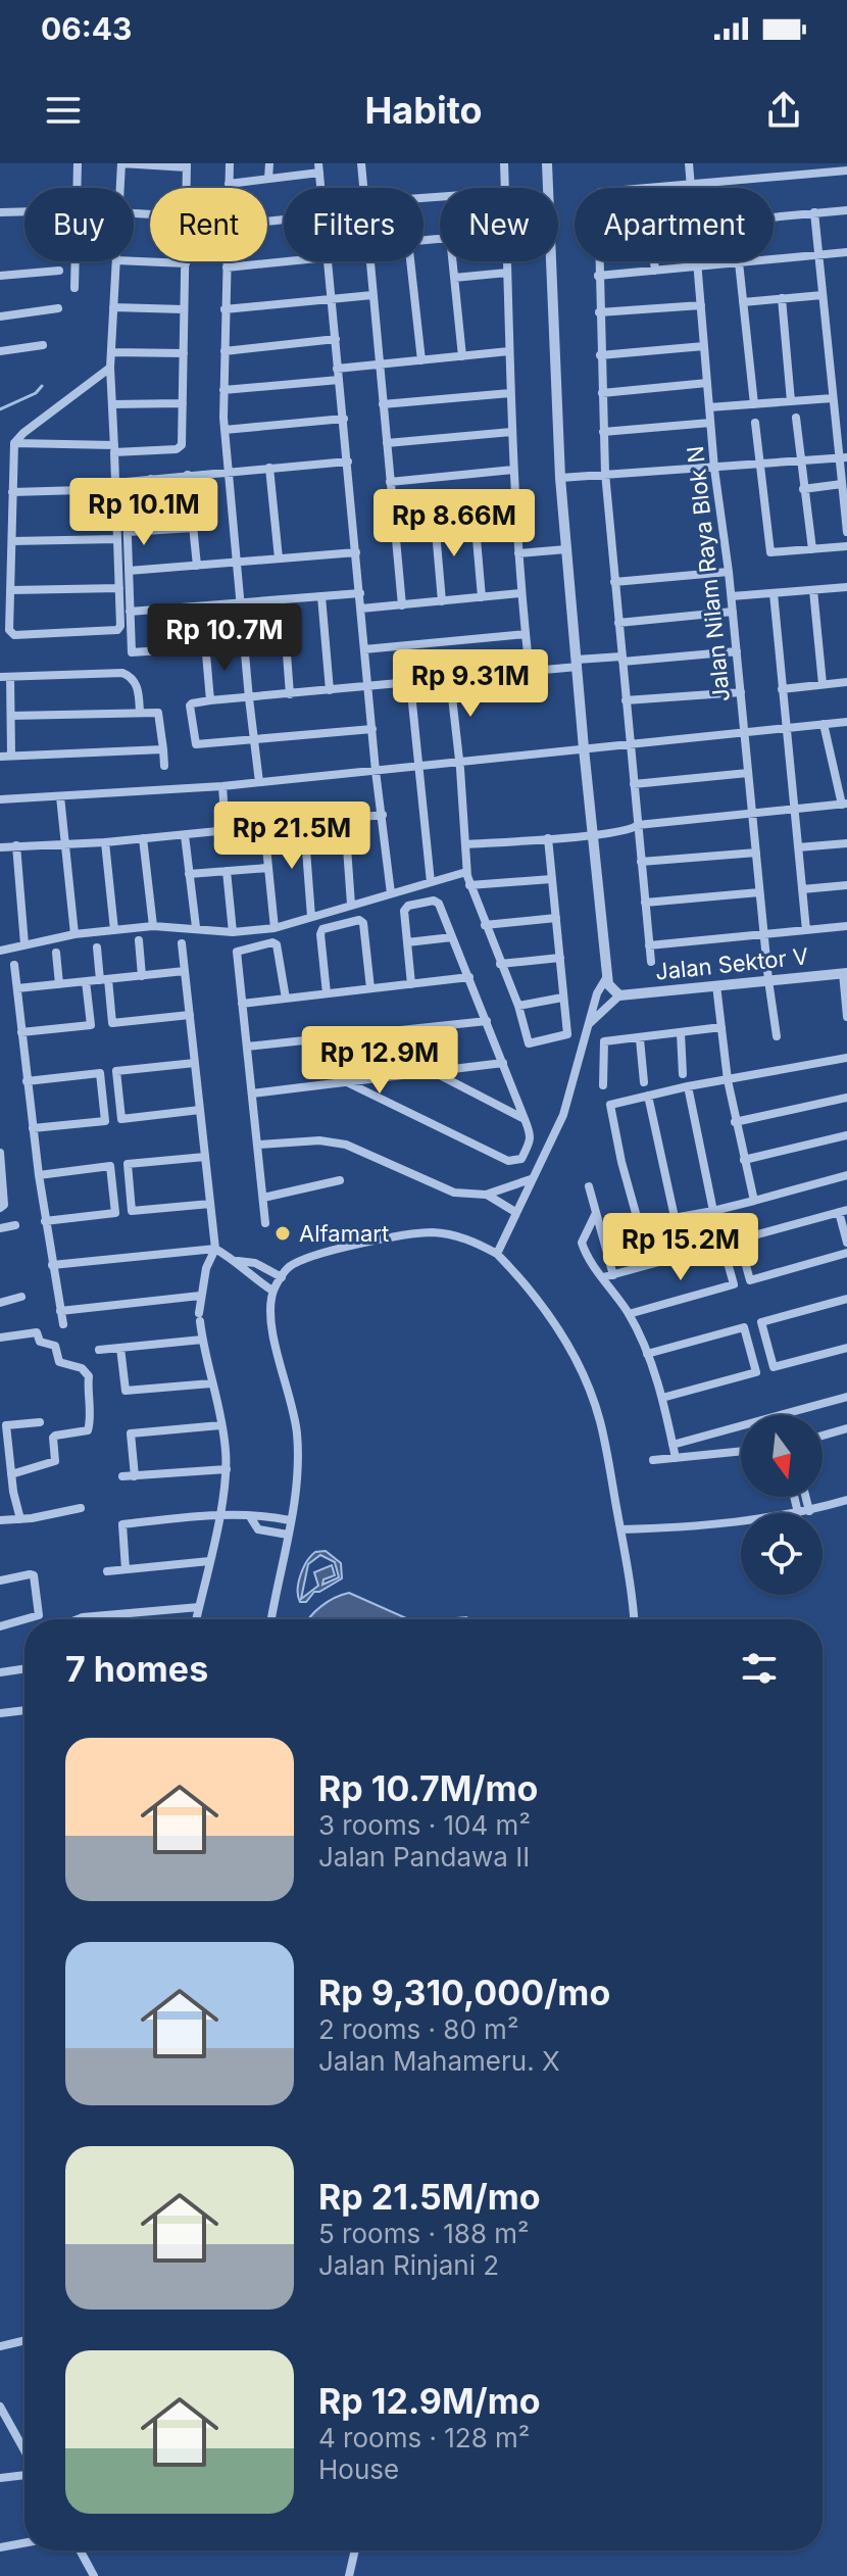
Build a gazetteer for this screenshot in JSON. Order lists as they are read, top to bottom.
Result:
{
  "streets": {
    "street": ["Jalan Nilam Raya Blok N", "Jalan Sektor V"]
  },
  "crossings": [
    ["Jalan Nilam Raya Blok N", "Jalan Sektor V"]
  ],
  "places": ["Alfamart"],
  "north": "bottom",
  "page": {
    "status": "06:43",
    "header": "Habito",
    "chip": [
      "Buy",
      "Rent",
      "Filters",
      "New",
      "Apartment"
    ],
    "price": [
      "Rp 10.1M",
      "Rp 8.66M",
      "Rp 10.7M",
      "Rp 9.31M",
      "Rp 21.5M",
      "Rp 12.9M",
      "Rp 15.2M"
    ],
    "heading": "7 homes",
    "list": [
      {
        "name": "Rp 10.7M/mo",
        "note": "3 rooms · 104 m² · Jalan Pandawa II"
      },
      {
        "name": "Rp 9,310,000/mo",
        "note": "2 rooms · 80 m² · Jalan Mahameru. X"
      },
      {
        "name": "Rp 21.5M/mo",
        "note": "5 rooms · 188 m² · Jalan Rinjani 2"
      },
      {
        "name": "Rp 12.9M/mo",
        "note": "4 rooms · 128 m² · House"
      }
    ]
  }
}
